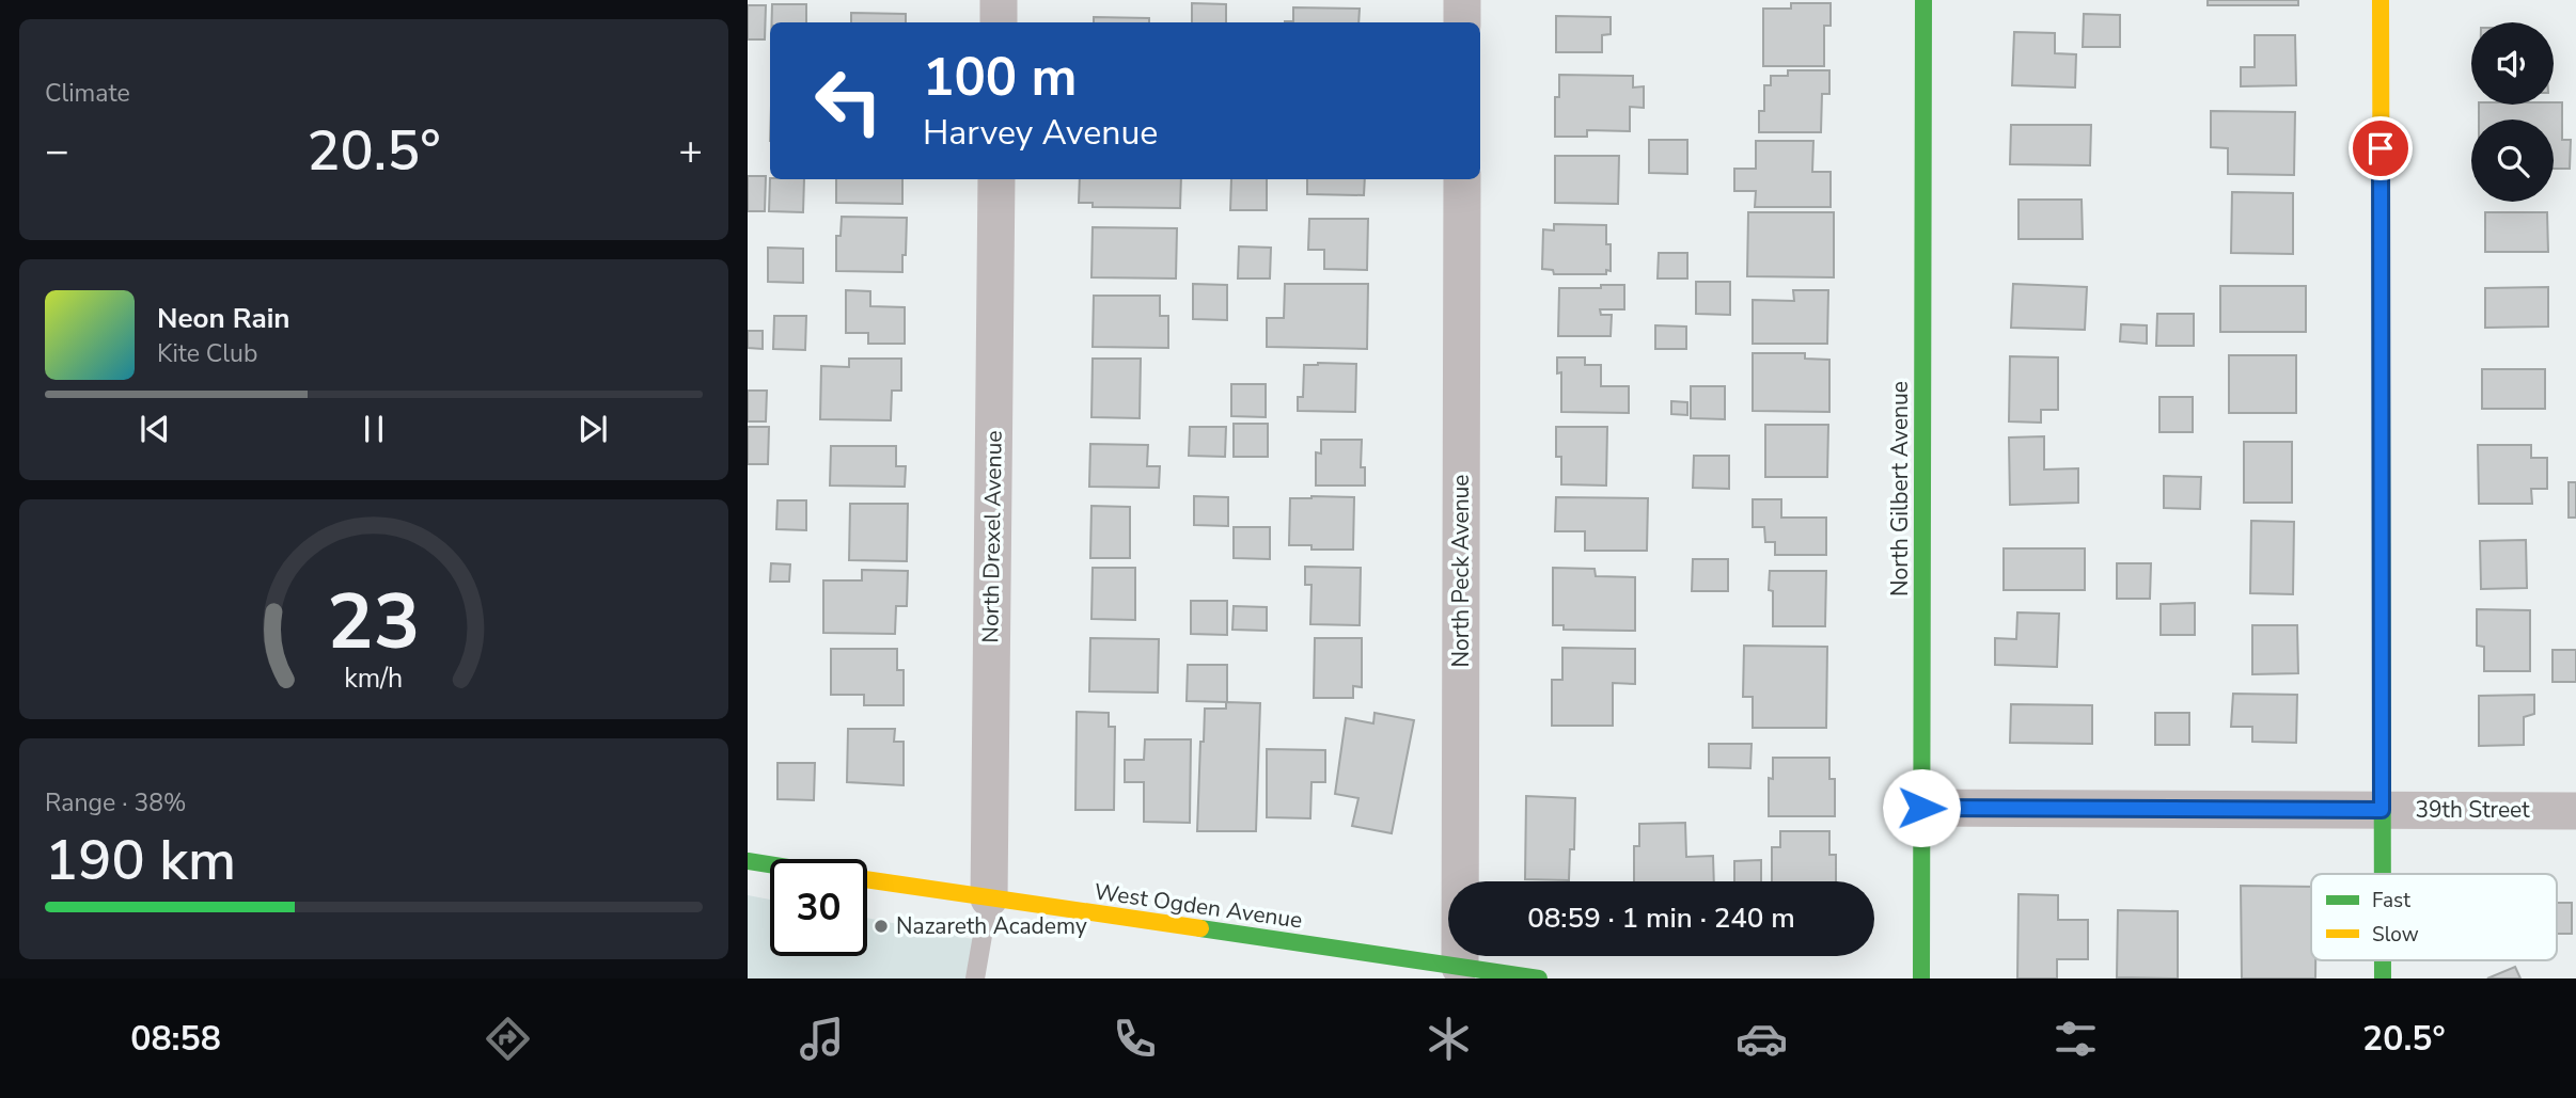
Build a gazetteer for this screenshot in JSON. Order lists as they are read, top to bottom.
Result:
{
  "streets": {
    "street": [
      "North Gilbert Avenue",
      "North Drexel Avenue",
      "North Peck Avenue",
      "39th Street",
      "West Ogden Avenue"
    ]
  },
  "crossings": [
    ["North Gilbert Avenue", "39th Street"],
    ["North Drexel Avenue", "West Ogden Avenue"],
    ["North Peck Avenue", "West Ogden Avenue"]
  ],
  "places": ["Nazareth Academy"],
  "legend": ["Fast", "Slow"],
  "page": {
    "tile": [
      "Climate",
      ["Range · 38%", "190 km"]
    ],
    "turn": ["100 m", "Harvey Avenue"],
    "heat": ["−", "20.5°", "+"],
    "song": ["Neon Rain", "Kite Club"],
    "limit": "30",
    "trip": "08:59 · 1 min · 240 m",
    "tabs": ["08:58", "20.5°"],
    "gauge": ["23", "km/h"]
  }
}
